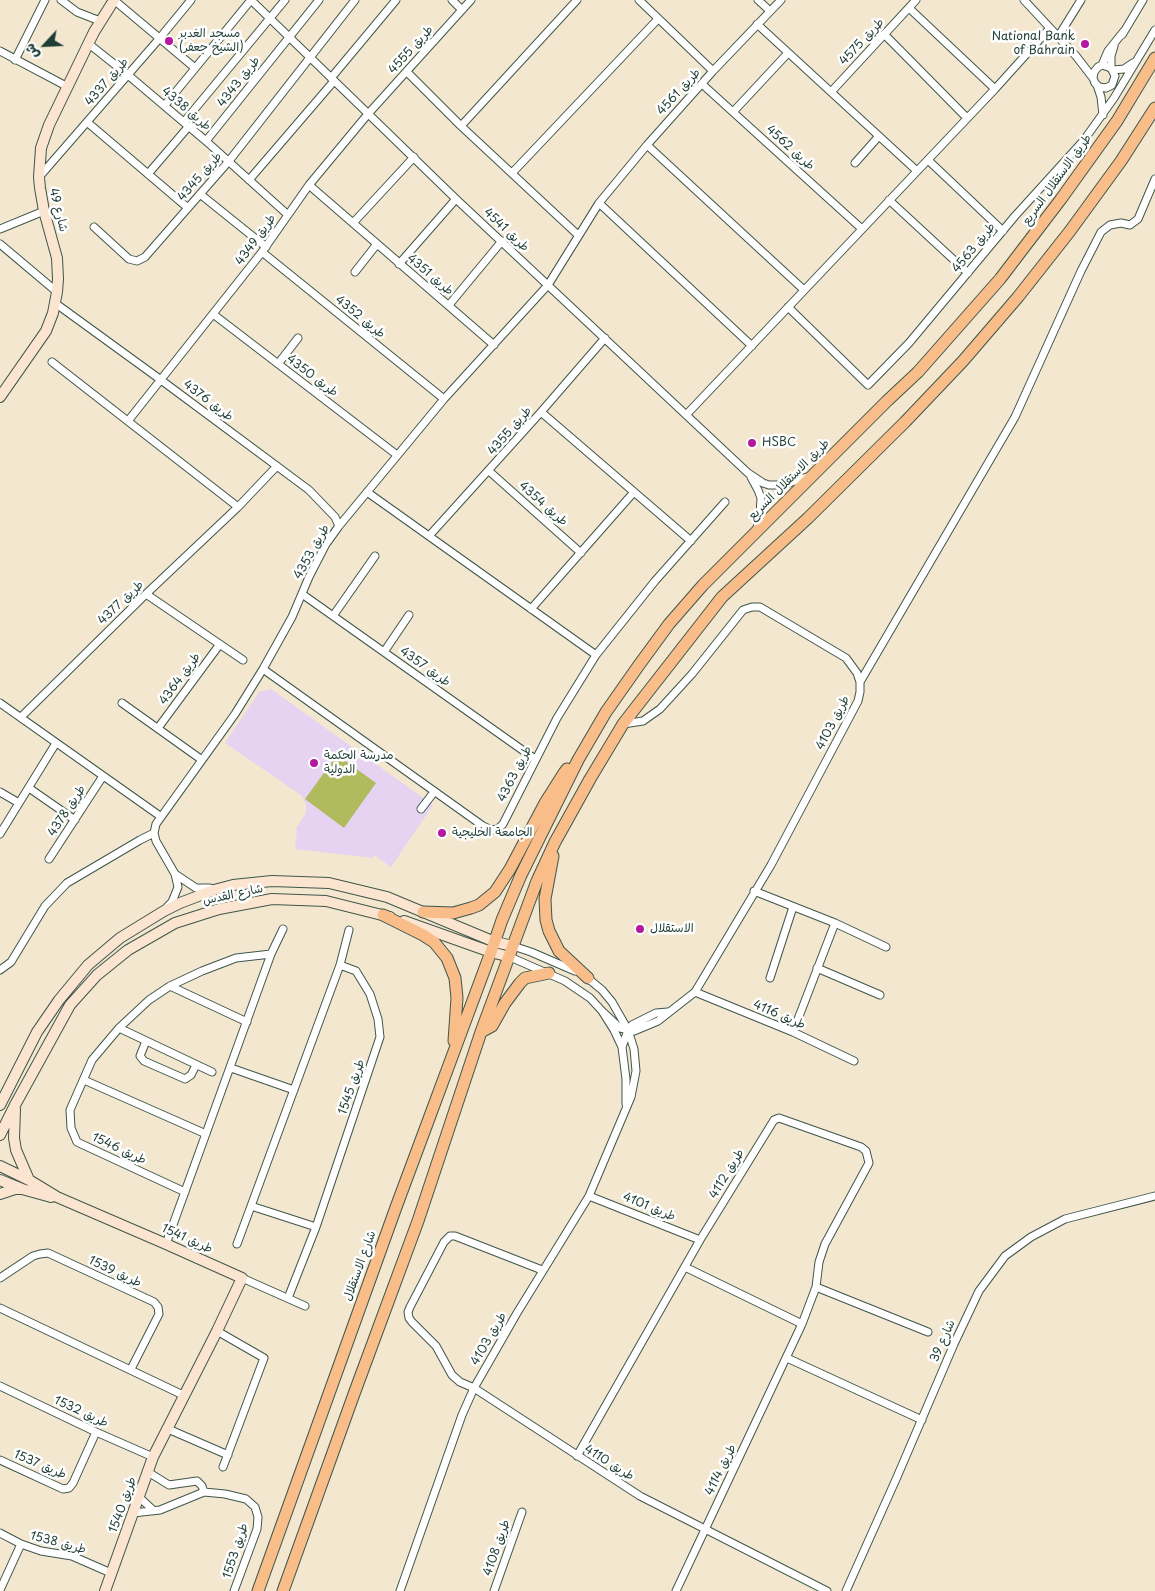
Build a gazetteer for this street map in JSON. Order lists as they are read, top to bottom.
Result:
{
  "streets": {
    "main road": [
      "طريق الاستقلال السريع",
      "شارع 49",
      "شارع القدس",
      "طريق 1541",
      "شارع الاستقلال",
      "طريق 1540"
    ],
    "street": [
      "طريق 4575",
      "طريق 4555",
      "طريق 4337",
      "طريق 4343",
      "طريق 4561",
      "طريق 4338",
      "طريق 4562",
      "طريق 4345",
      "طريق 4541",
      "طريق 4349",
      "طريق 4563",
      "طريق 4351",
      "طريق 4352",
      "طريق 4350",
      "طريق 4376",
      "طريق 4355",
      "طريق 4354",
      "طريق 4353",
      "طريق 4377",
      "طريق 4357",
      "طريق 4364",
      "طريق 4103",
      "طريق 4363",
      "طريق 4378",
      "طريق 4116",
      "طريق 1545",
      "طريق 1546",
      "طريق 4112",
      "طريق 4101",
      "طريق 1539",
      "شارع 39",
      "طريق 1532",
      "طريق 4110",
      "طريق 1537",
      "طريق 4114",
      "طريق 1538",
      "طريق 4108",
      "طريق 1553"
    ]
  },
  "crossings": [
    ["طريق 4555", "طريق 4541"],
    ["طريق 4555", "طريق 4349"],
    ["طريق 4337", "طريق 4338"],
    ["طريق 4337", "شارع 49"],
    ["طريق 4343", "طريق 4338"],
    ["طريق 4343", "طريق 4541"],
    ["طريق 4561", "طريق 4562"],
    ["طريق 4561", "طريق 4541"],
    ["طريق 4561", "طريق 4353"],
    ["طريق 4338", "طريق 4345"],
    ["طريق 4338", "شارع 49"],
    ["طريق 4338", "طريق 4349"],
    ["طريق 4345", "طريق 4541"],
    ["طريق 4345", "طريق 4352"],
    ["طريق الاستقلال السريع", "شارع القدس"],
    ["طريق الاستقلال السريع", "شارع الاستقلال"],
    ["شارع 49", "طريق 4376"],
    ["طريق 4541", "طريق 4349"],
    ["طريق 4541", "طريق 4355"],
    ["طريق 4541", "طريق 4353"],
    ["طريق 4349", "طريق 4351"],
    ["طريق 4349", "طريق 4352"],
    ["طريق 4349", "طريق 4350"],
    ["طريق 4349", "طريق 4376"],
    ["طريق 4351", "طريق 4353"],
    ["طريق 4352", "طريق 4353"],
    ["طريق 4350", "طريق 4353"],
    ["طريق 4376", "طريق 4353"],
    ["طريق 4376", "طريق 4377"],
    ["طريق 4355", "طريق 4354"],
    ["طريق 4353", "طريق 4357"],
    ["طريق 4353", "طريق 4363"],
    ["طريق 4357", "طريق 4363"],
    ["طريق 4103", "شارع القدس"],
    ["طريق 4103", "طريق 4116"],
    ["طريق 4103", "طريق 4101"],
    ["طريق 4103", "طريق 4110"],
    ["شارع القدس", "شارع الاستقلال"],
    ["طريق 1545", "طريق 1541"],
    ["طريق 4112", "طريق 4101"],
    ["طريق 4112", "طريق 4110"],
    ["طريق 4112", "طريق 4114"],
    ["طريق 1541", "طريق 1540"],
    ["طريق 1532", "طريق 1537"],
    ["طريق 1532", "طريق 1540"],
    ["طريق 4110", "طريق 4114"],
    ["طريق 1540", "طريق 1538"],
    ["طريق 1540", "طريق 1553"]
  ],
  "places": [
    "مسجد الغدير (الشيخ جعفر)",
    "National Bank of Bahrain",
    "HSBC",
    "مدرسة الحكمة الدولية",
    "الجامعة الخليجية",
    "الاستقلال"
  ],
  "north": "bottom left"
}
